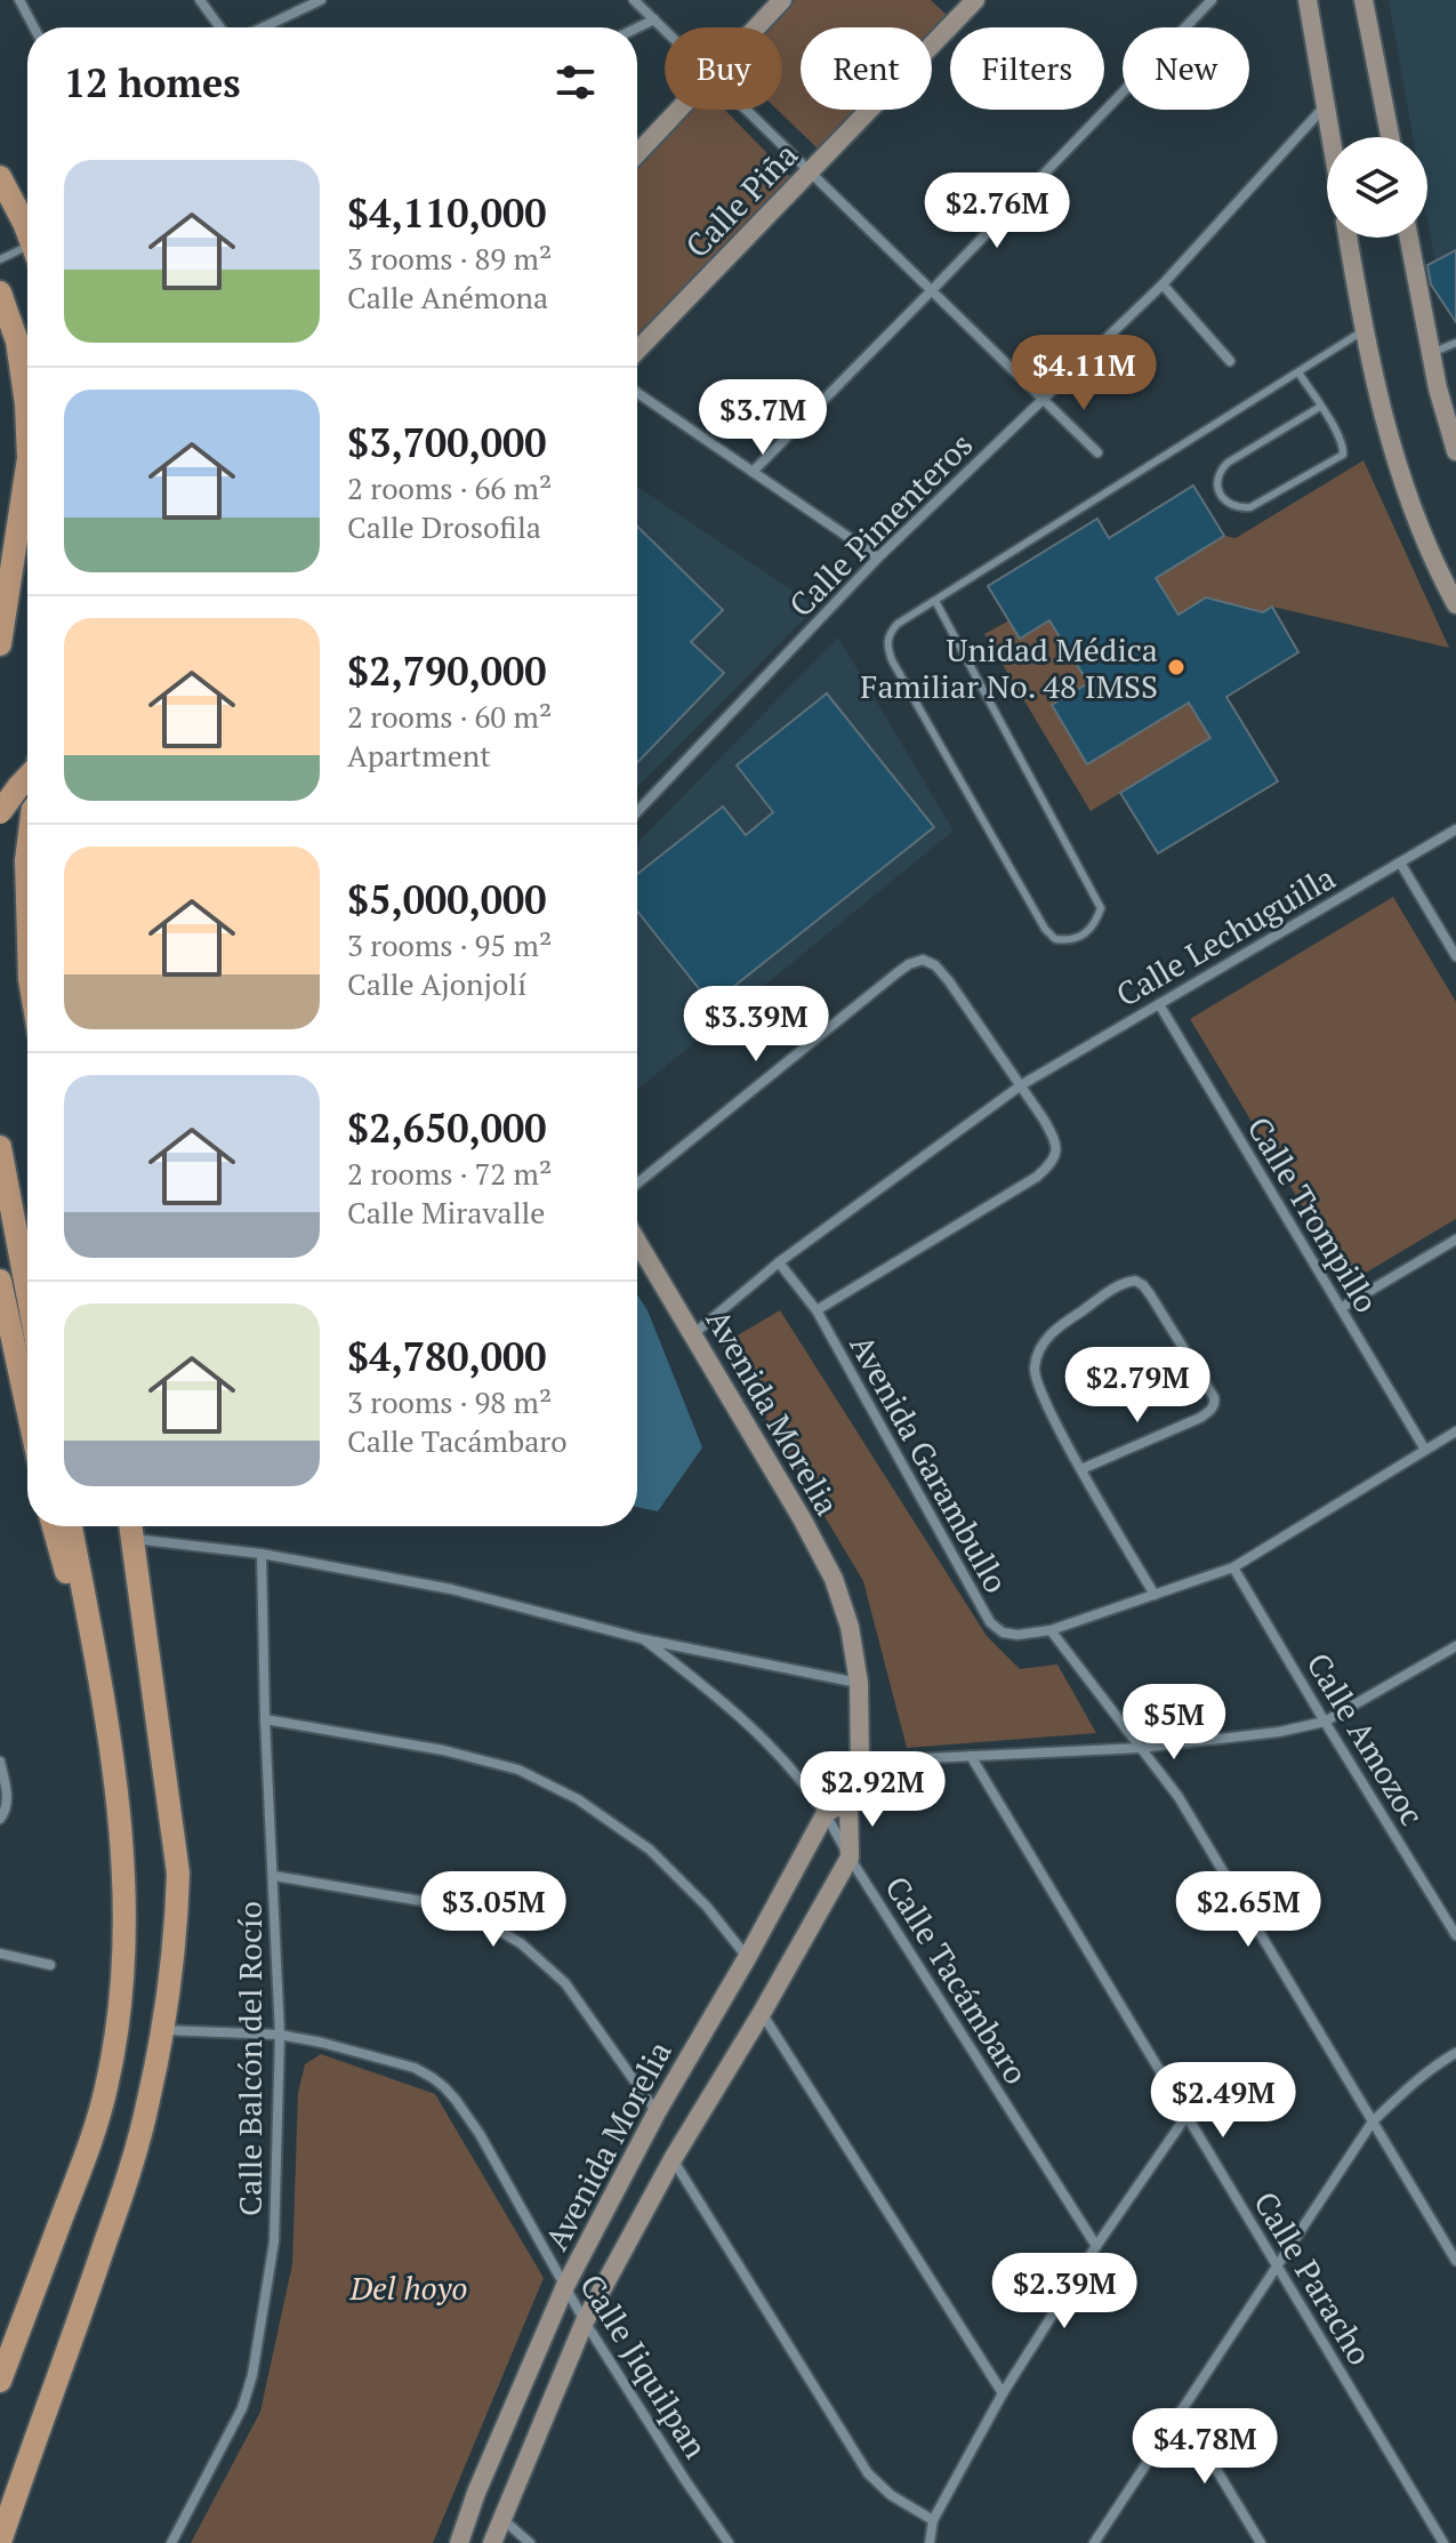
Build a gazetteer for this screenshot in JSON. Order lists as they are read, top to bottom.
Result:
{
  "streets": {
    "main road": ["Calle Piña", "Avenida Morelia"],
    "street": [
      "Calle Pimenteros",
      "Calle Lechuguilla",
      "Calle Trompillo",
      "Avenida Garambullo",
      "Calle Amozoc",
      "Calle Tacámbaro",
      "Calle Balcón del Rocío",
      "Calle Paracho",
      "Calle Jiquilpan"
    ]
  },
  "crossings": [
    ["Calle Lechuguilla", "Calle Trompillo"],
    ["Calle Lechuguilla", "Avenida Morelia"],
    ["Calle Lechuguilla", "Avenida Garambullo"],
    ["Calle Trompillo", "Avenida Garambullo"],
    ["Avenida Morelia", "Calle Tacámbaro"],
    ["Avenida Morelia", "Calle Jiquilpan"],
    ["Avenida Garambullo", "Calle Amozoc"],
    ["Calle Tacámbaro", "Calle Balcón del Rocío"],
    ["Calle Balcón del Rocío", "Calle Jiquilpan"]
  ],
  "parks": ["Del hoyo"],
  "places": ["Unidad Médica Familiar No. 48 IMSS"],
  "page": {
    "chip": [
      "Buy",
      "Rent",
      "Filters",
      "New"
    ],
    "heading": "12 homes",
    "list": [
      {
        "name": "$4,110,000",
        "note": "3 rooms · 89 m² · Calle Anémona"
      },
      {
        "name": "$3,700,000",
        "note": "2 rooms · 66 m² · Calle Drosofila"
      },
      {
        "name": "$2,790,000",
        "note": "2 rooms · 60 m² · Apartment"
      },
      {
        "name": "$5,000,000",
        "note": "3 rooms · 95 m² · Calle Ajonjolí"
      },
      {
        "name": "$2,650,000",
        "note": "2 rooms · 72 m² · Calle Miravalle"
      },
      {
        "name": "$4,780,000",
        "note": "3 rooms · 98 m² · Calle Tacámbaro"
      }
    ],
    "price": [
      "$2.76M",
      "$4.11M",
      "$3.7M",
      "$3.39M",
      "$2.79M",
      "$5M",
      "$2.92M",
      "$3.05M",
      "$2.65M",
      "$2.49M",
      "$2.39M",
      "$4.78M"
    ]
  }
}
